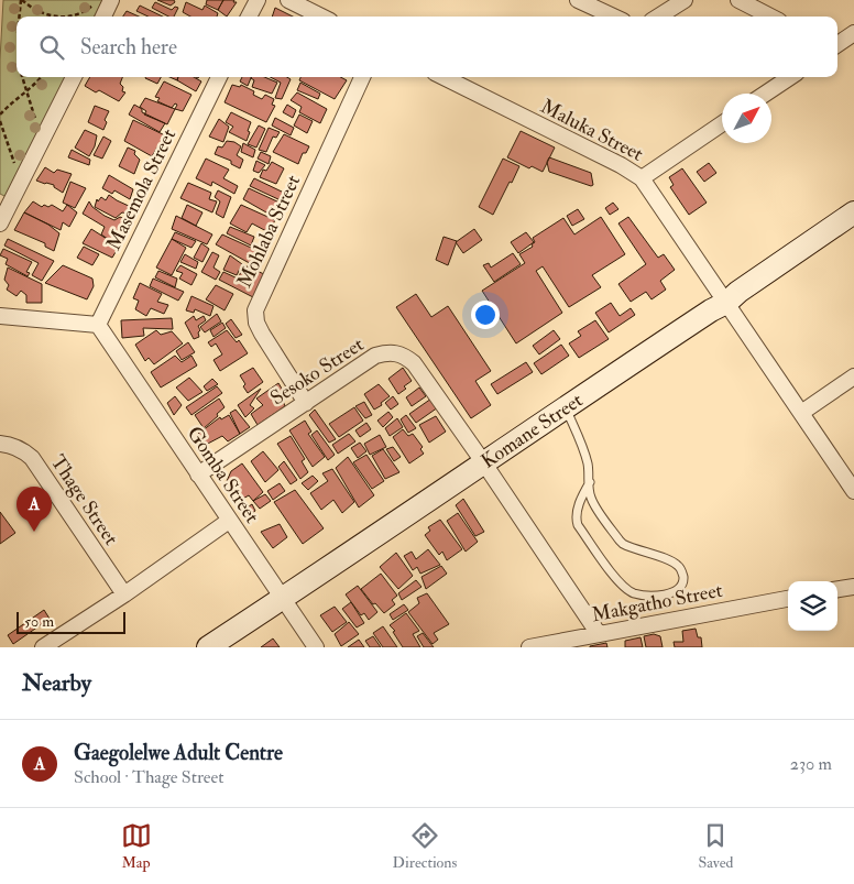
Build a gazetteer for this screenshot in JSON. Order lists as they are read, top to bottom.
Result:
{
  "streets": {
    "street": [
      "Maluka Street",
      "Masemola Street",
      "Mohlaba Street",
      "Sesoko Street",
      "Komane Street",
      "Gomba Street",
      "Thage Street",
      "Makgatho Street"
    ]
  },
  "crossings": [
    ["Masemola Street", "Gomba Street"],
    ["Mohlaba Street", "Sesoko Street"],
    ["Sesoko Street", "Komane Street"],
    ["Sesoko Street", "Gomba Street"],
    ["Komane Street", "Gomba Street"]
  ],
  "scale_bar": "50 m",
  "north": "top right",
  "page": {
    "search": "Search here",
    "pins": "A",
    "scale": "50 m",
    "heading": "Nearby",
    "list": [
      {
        "mark": "A",
        "name": "Gaegolelwe Adult Centre",
        "note": "School · Thage Street",
        "value": "230 m"
      }
    ],
    "nav": ["Map", "Directions", "Saved"]
  }
}
